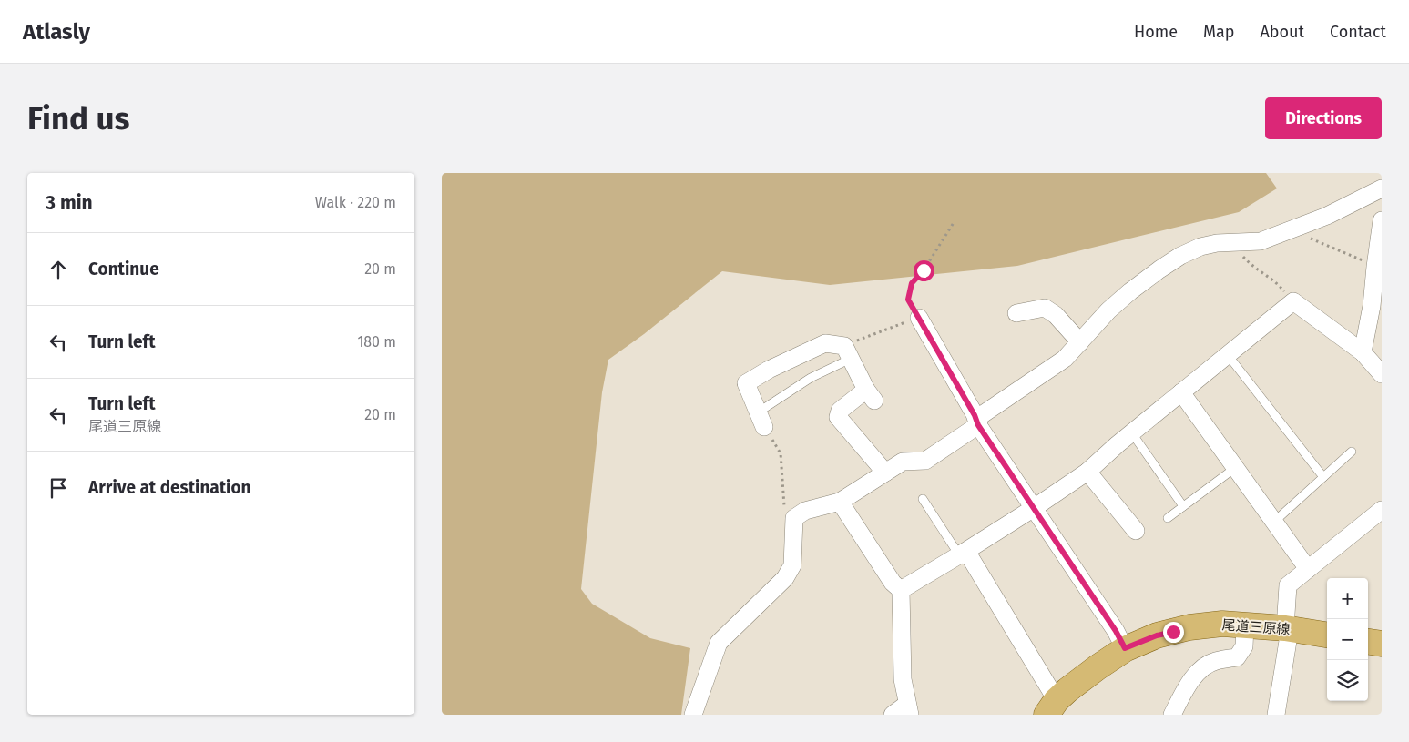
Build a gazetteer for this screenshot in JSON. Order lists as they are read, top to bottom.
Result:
{
  "streets": {
    "main road": ["尾道三原線"]
  },
  "page": {
    "header": "Atlasly",
    "nav": [
      "Home",
      "Map",
      "About",
      "Contact"
    ],
    "buttons": "Directions",
    "title": "Find us",
    "heading": ["3 min", "Walk · 220 m"],
    "list": [
      ["Continue", "20 m"],
      ["Turn left", "180 m"],
      ["Turn left", "尾道三原線", "20 m"],
      "Arrive at destination"
    ],
    "map_buttons": ["+", "−"]
  }
}
